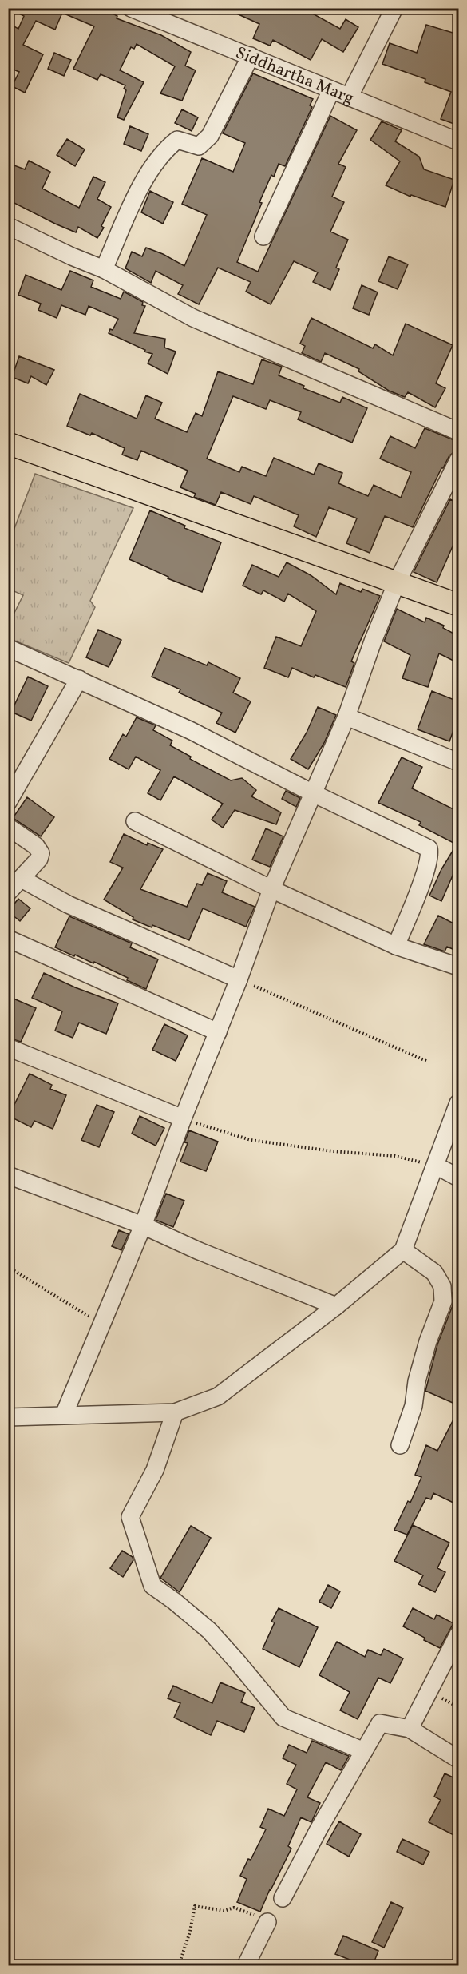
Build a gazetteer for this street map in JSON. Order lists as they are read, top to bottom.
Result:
{
  "streets": {
    "street": ["Siddhartha Marg"]
  }
}
